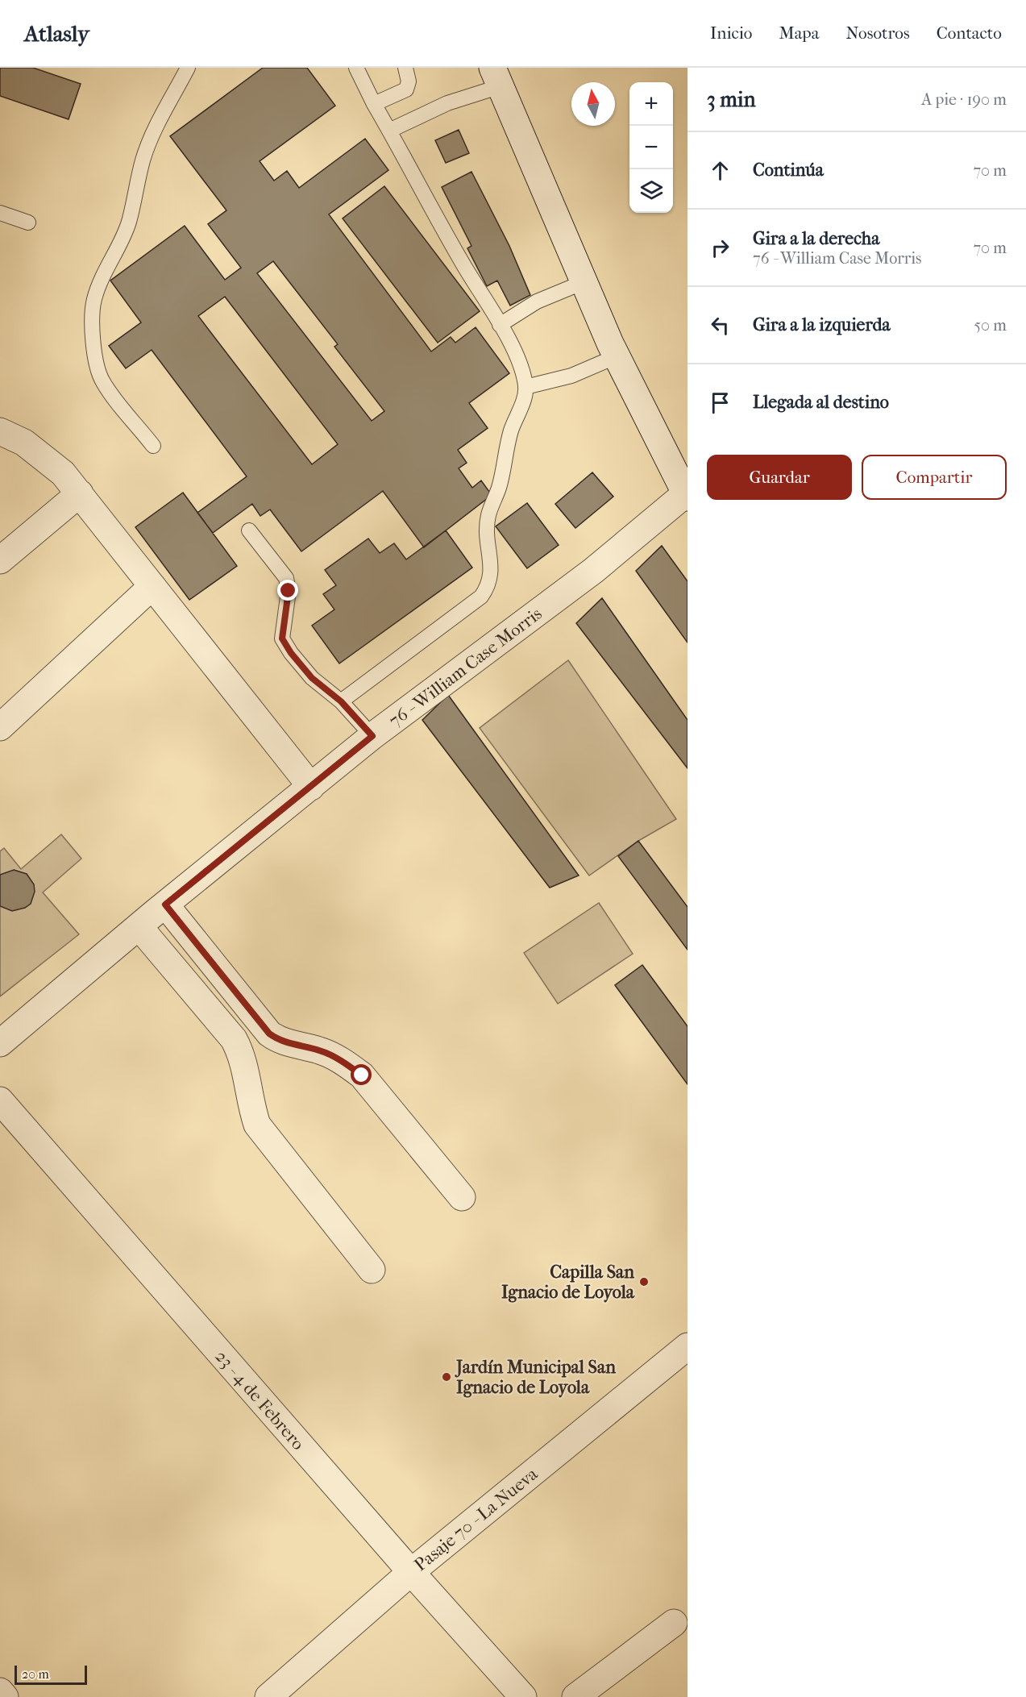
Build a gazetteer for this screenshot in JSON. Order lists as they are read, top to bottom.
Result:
{
  "streets": {
    "street": ["76 - William Case Morris", "23 - 4 de Febrero", "Pasaje 70 - La Nueva"]
  },
  "crossings": [
    ["23 - 4 de Febrero", "Pasaje 70 - La Nueva"]
  ],
  "places": ["Capilla San Ignacio de Loyola", "Jardín Municipal San Ignacio de Loyola"],
  "scale_bar": "20 m",
  "north": "top",
  "page": {
    "header": "Atlasly",
    "nav": [
      "Inicio",
      "Mapa",
      "Nosotros",
      "Contacto"
    ],
    "heading": ["3 min", "A pie · 190 m"],
    "map_buttons": ["+", "−"],
    "list": [
      ["Continúa", "70 m"],
      ["Gira a la derecha", "76 - William Case Morris", "70 m"],
      ["Gira a la izquierda", "50 m"],
      "Llegada al destino"
    ],
    "buttons": ["Guardar", "Compartir"],
    "scale": "20 m"
  }
}
